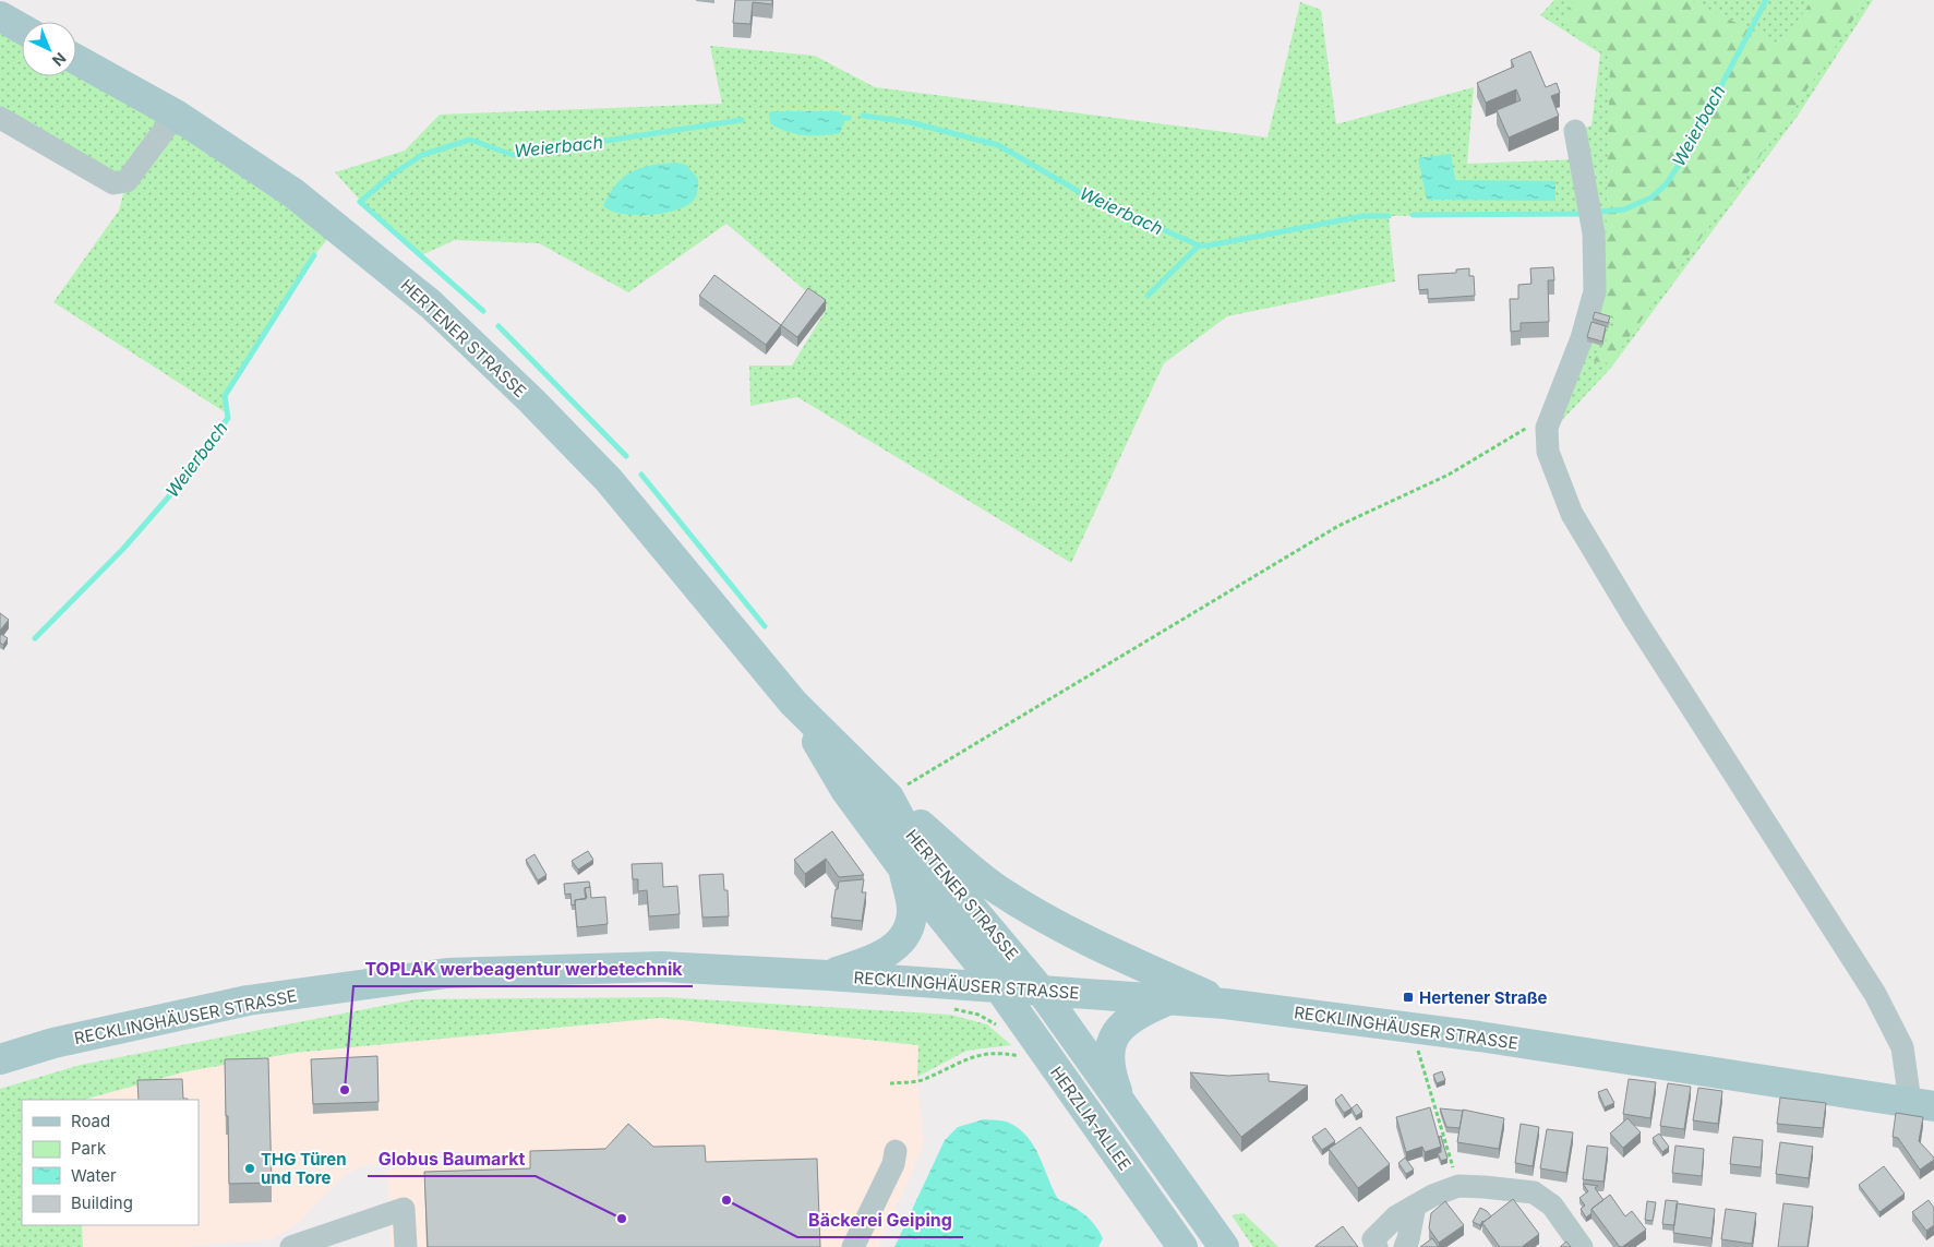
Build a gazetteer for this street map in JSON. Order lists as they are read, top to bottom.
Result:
{
  "streets": {
    "main road": ["HERTENER STRASSE", "RECKLINGHÄUSER STRASSE", "HERZLIA-ALLEE"]
  },
  "crossings": [
    ["HERTENER STRASSE", "RECKLINGHÄUSER STRASSE"],
    ["HERTENER STRASSE", "HERZLIA-ALLEE"],
    ["RECKLINGHÄUSER STRASSE", "HERZLIA-ALLEE"]
  ],
  "water": ["Weierbach"],
  "places": {
    "transit": ["Hertener Straße"],
    "other": [
      "TOPLAK werbeagentur werbetechnik",
      "THG Türen und Tore",
      "Bäckerei Geiping",
      "Globus Baumarkt"
    ]
  },
  "legend": [
    "Road",
    "Park",
    "Water",
    "Building"
  ],
  "north": "bottom right"
}
